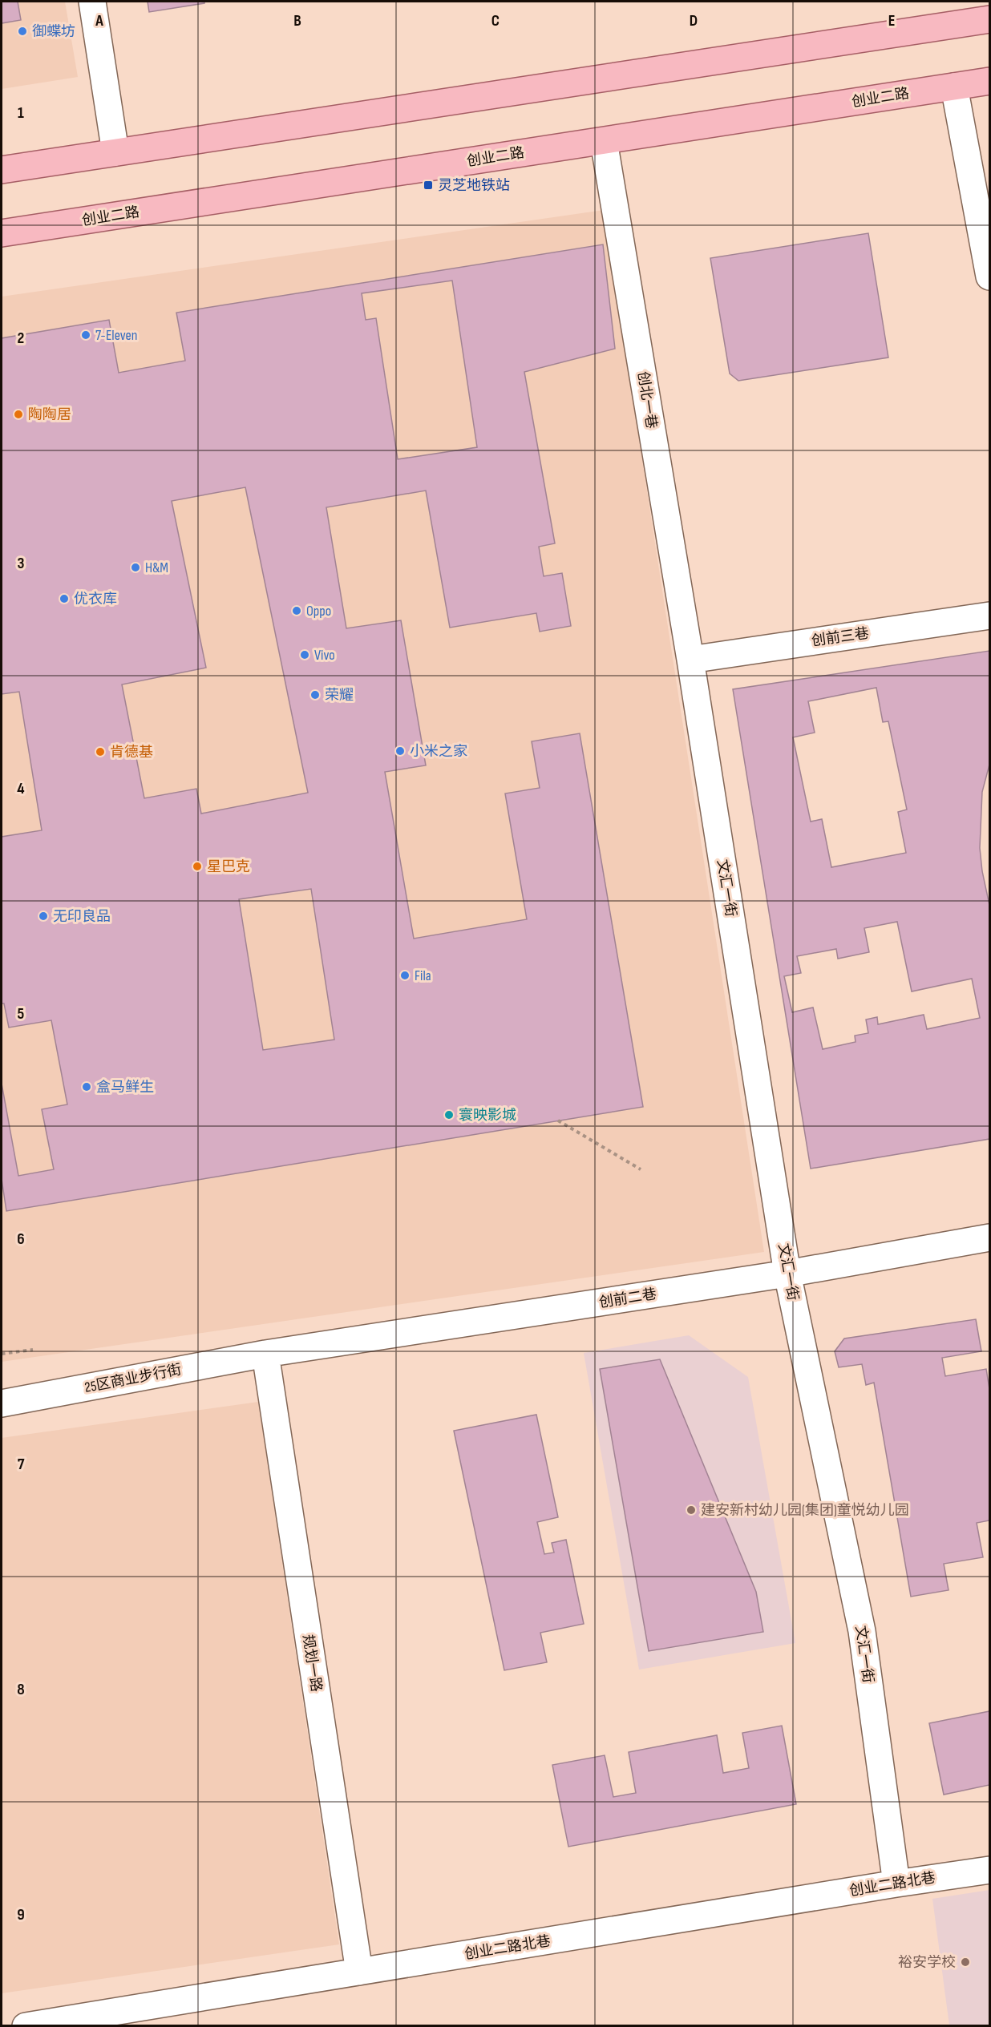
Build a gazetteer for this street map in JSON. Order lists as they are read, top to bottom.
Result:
{
  "streets": {
    "main road": ["创业二路"],
    "street": [
      "创北一巷",
      "创前三巷",
      "文汇一街",
      "创前二巷",
      "25区商业步行街",
      "规划一路",
      "创业二路北巷"
    ]
  },
  "crossings": [
    ["创业二路", "创北一巷"],
    ["创北一巷", "创前三巷"],
    ["创北一巷", "文汇一街"],
    ["创前三巷", "文汇一街"],
    ["文汇一街", "创前二巷"],
    ["文汇一街", "创业二路北巷"],
    ["创前二巷", "25区商业步行街"],
    ["创前二巷", "规划一路"],
    ["25区商业步行街", "规划一路"],
    ["规划一路", "创业二路北巷"]
  ],
  "places": {
    "other": [
      "御蝶坊",
      "7-Eleven",
      "陶陶居",
      "H&M",
      "优衣库",
      "Oppo",
      "Vivo",
      "荣耀",
      "小米之家",
      "肯德基",
      "星巴克",
      "无印良品",
      "Fila",
      "盒马鲜生",
      "寰映影城",
      "建安新村幼儿园(集团)童悦幼儿园",
      "裕安学校"
    ],
    "transit": ["灵芝地铁站"]
  },
  "grid": {
    "columns": [
      "A",
      "B",
      "C",
      "D",
      "E"
    ],
    "rows": [
      "1",
      "2",
      "3",
      "4",
      "5",
      "6",
      "7",
      "8",
      "9"
    ]
  }
}
